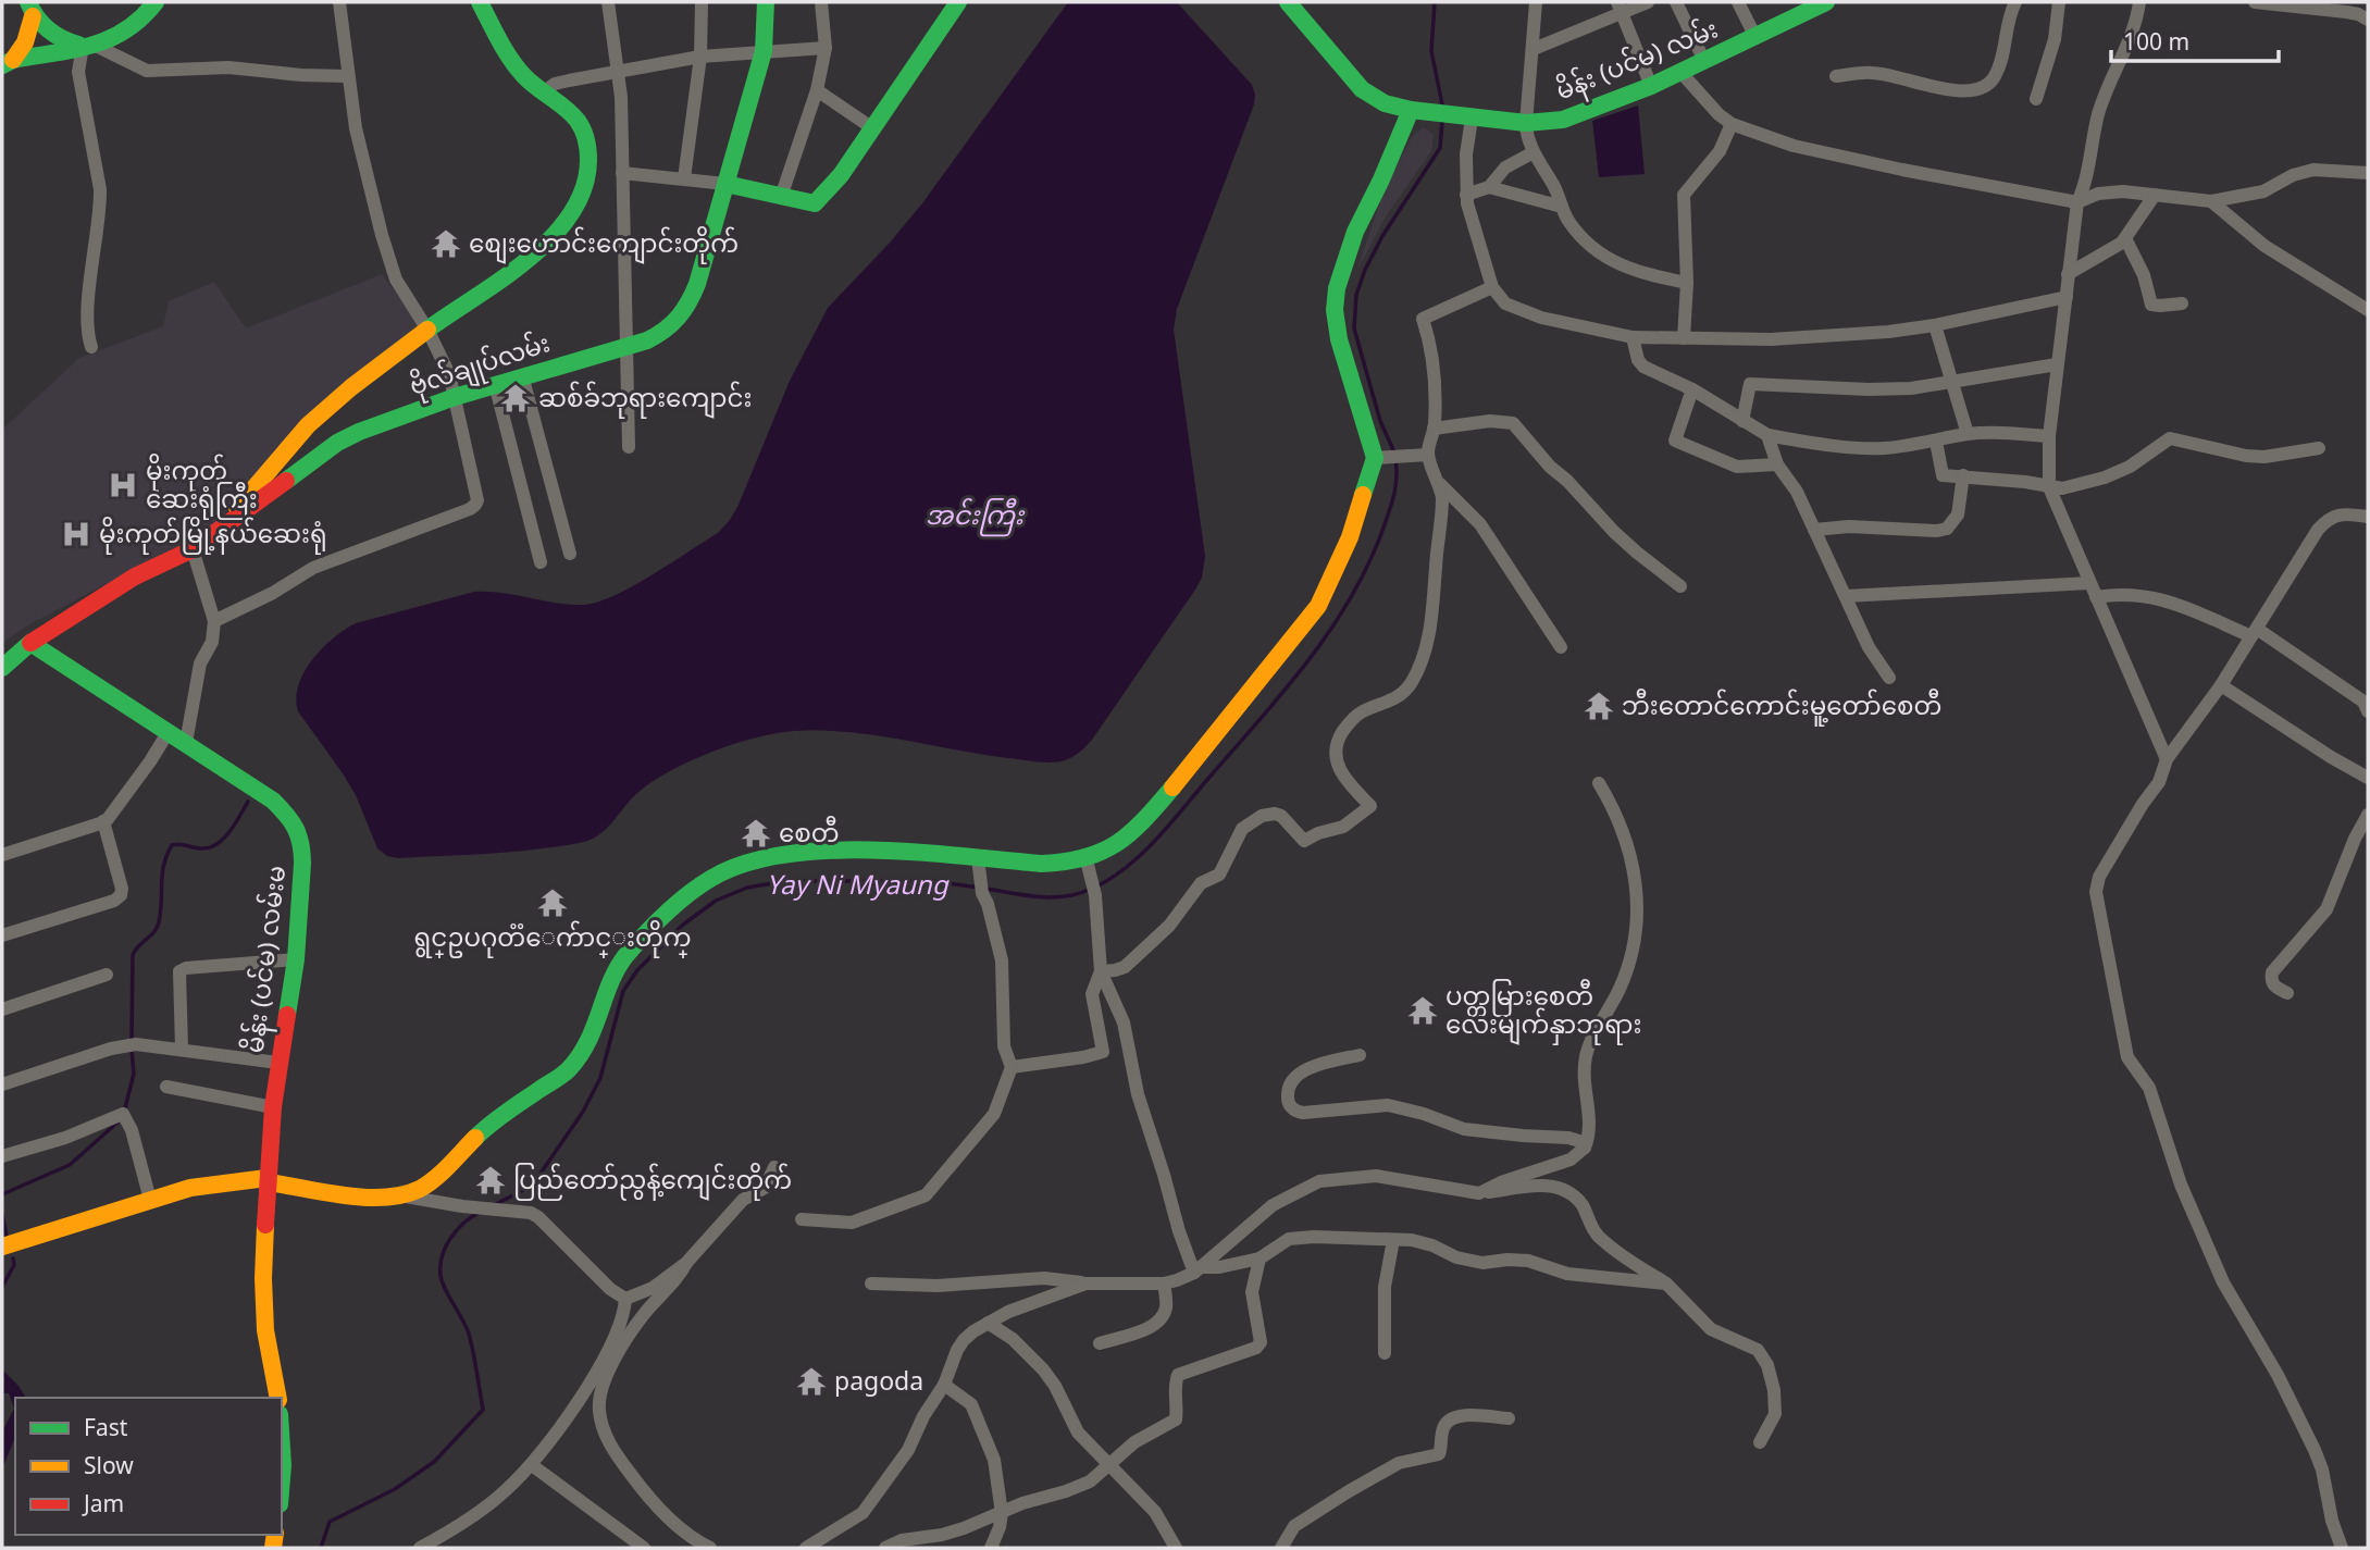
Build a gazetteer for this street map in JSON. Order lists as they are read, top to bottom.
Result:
{
  "streets": {
    "main road": ["မိန်း (ပင်မ) လမ်း", "ဗိုလ်‌ချုပ်‌လမ်း", "မိန်း (ပင်မ) လမ်းမ"]
  },
  "crossings": [
    ["ဗိုလ်‌ချုပ်‌လမ်း", "မိန်း (ပင်မ) လမ်းမ"]
  ],
  "water": ["အင်းကြီး", "Yay Ni Myaung"],
  "places": {
    "temple": [
      "စျေးဟောင်းကျောင်းတိုက်",
      "ဆစ်ခ်ဘုရားကျောင်း",
      "ဘီးတောင်ကောင်းမူ့တော်စေတီ",
      "စေတီ",
      "ရွင္ဥပဂုတၱေက်ာင္းတိုက္",
      "ပတ္တမြား‌စေတီ‌ လေးမျက်နှာဘုရား",
      "ပြည်‌‌တော်ညွန့်ကျေင်းတိုက်",
      "pagoda"
    ],
    "hospital": ["မိုးကုတ်‌ ‌ဆေးရုံကြီး", "မိုးကုတ်မြို့နယ်ဆေးရုံ"]
  },
  "legend": ["Fast", "Slow", "Jam"],
  "scale_bar": "100 m"
}
